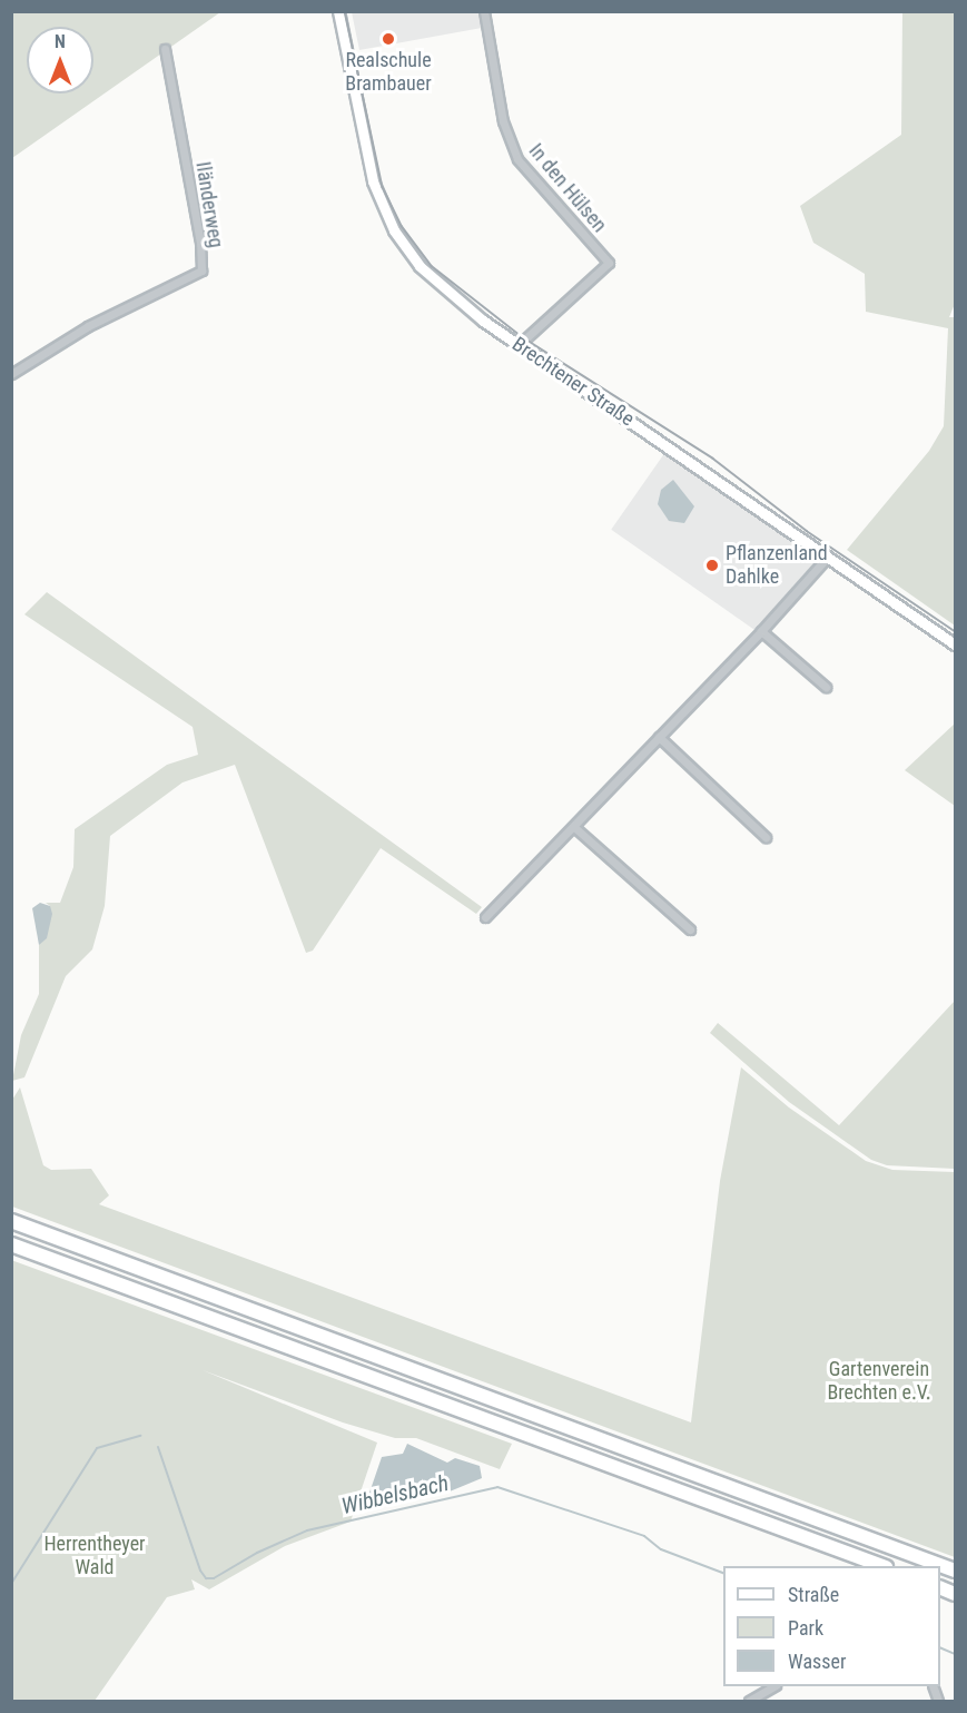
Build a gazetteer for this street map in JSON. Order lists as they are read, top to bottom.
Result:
{
  "streets": {
    "main road": ["Brechtener Straße"],
    "street": ["In den Hülsen", "Iländerweg"]
  },
  "crossings": [
    ["In den Hülsen", "Brechtener Straße"]
  ],
  "water": ["Wibbelsbach"],
  "parks": ["Gartenverein Brechten e.V.", "Herrentheyer Wald"],
  "places": ["Realschule Brambauer", "Pflanzenland Dahlke"],
  "legend": ["Straße", "Park", "Wasser"],
  "north": "top"
}
